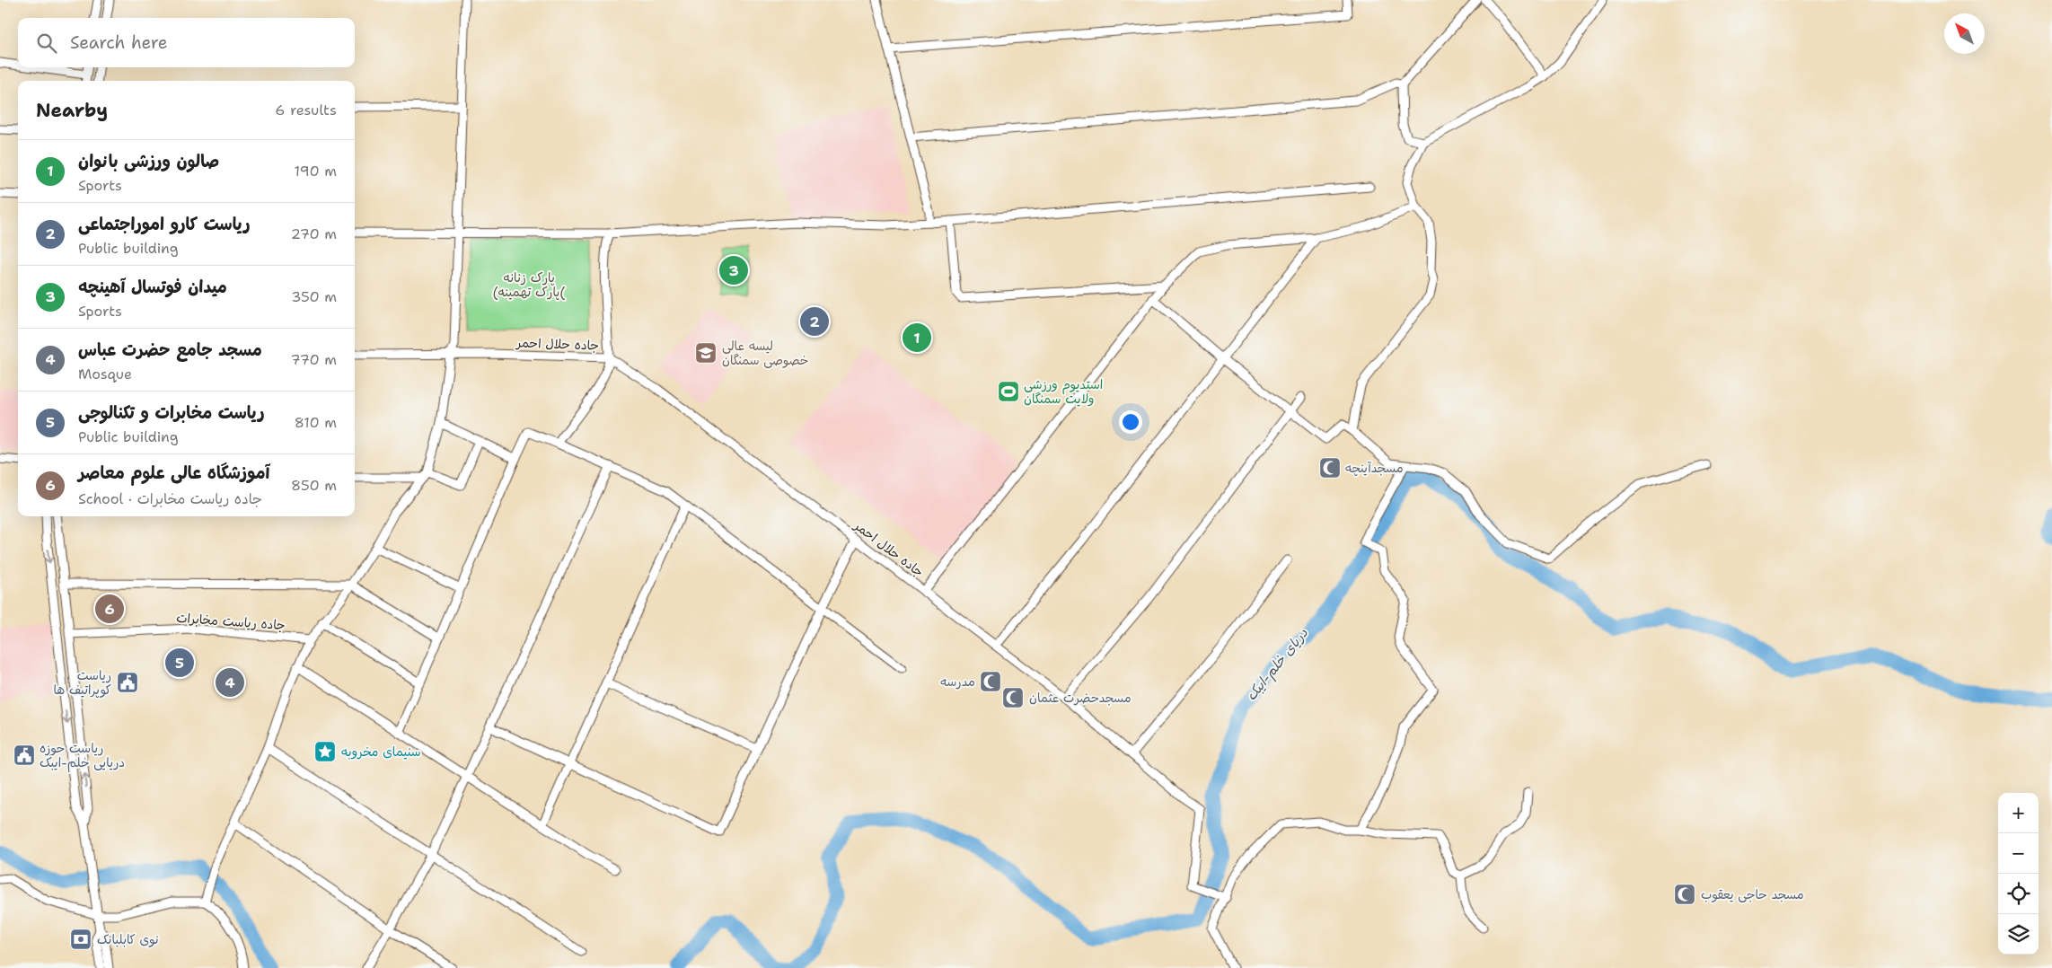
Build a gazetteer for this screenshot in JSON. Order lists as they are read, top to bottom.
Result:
{
  "streets": {
    "street": ["جاده حلال احمر", "جاده ریاست مخابرات"]
  },
  "water": ["دریای خلم-ایبک"],
  "parks": ["پارک زنانه (پارک تهمینه("],
  "places": {
    "school or university": ["لیسه عالی خصوصی سمنگان"],
    "sports": ["استدیوم ورزشی ولایت سمنگان"],
    "mosque": [
      "مسجدآینچه",
      "مدرسه",
      "مسجدحضرت عثمان",
      "مسجد حاجی یعقوب"
    ],
    "public building": ["ریاست کوپراتیف ها", "ریاست حوزه دریایی خلم-ایبک"],
    "place": ["سنیمای مخروبه"],
    "bank": ["نوی کابلبانک"]
  },
  "north": "top left",
  "page": {
    "search": "Search here",
    "heading": ["Nearby", "6 results"],
    "list": [
      {
        "mark": "1",
        "name": "صالون ورزشی بانوان",
        "note": "Sports",
        "value": "190 m"
      },
      {
        "mark": "2",
        "name": "ریاست کارو اموراجتماعی",
        "note": "Public building",
        "value": "270 m"
      },
      {
        "mark": "3",
        "name": "میدان فوتسال آهینچه",
        "note": "Sports",
        "value": "350 m"
      },
      {
        "mark": "4",
        "name": "مسجد جامع حضرت عباس",
        "note": "Mosque",
        "value": "770 m"
      },
      {
        "mark": "5",
        "name": "ریاست مخابرات و تکنالوجی",
        "note": "Public building",
        "value": "810 m"
      },
      {
        "mark": "6",
        "name": "آموزشگاه عالی علوم معاصر",
        "note": "School · جاده ریاست مخابرات",
        "value": "850 m"
      }
    ],
    "pins": [
      "3",
      "2",
      "1",
      "6",
      "5",
      "4"
    ],
    "map_buttons": ["+", "−"]
  }
}
